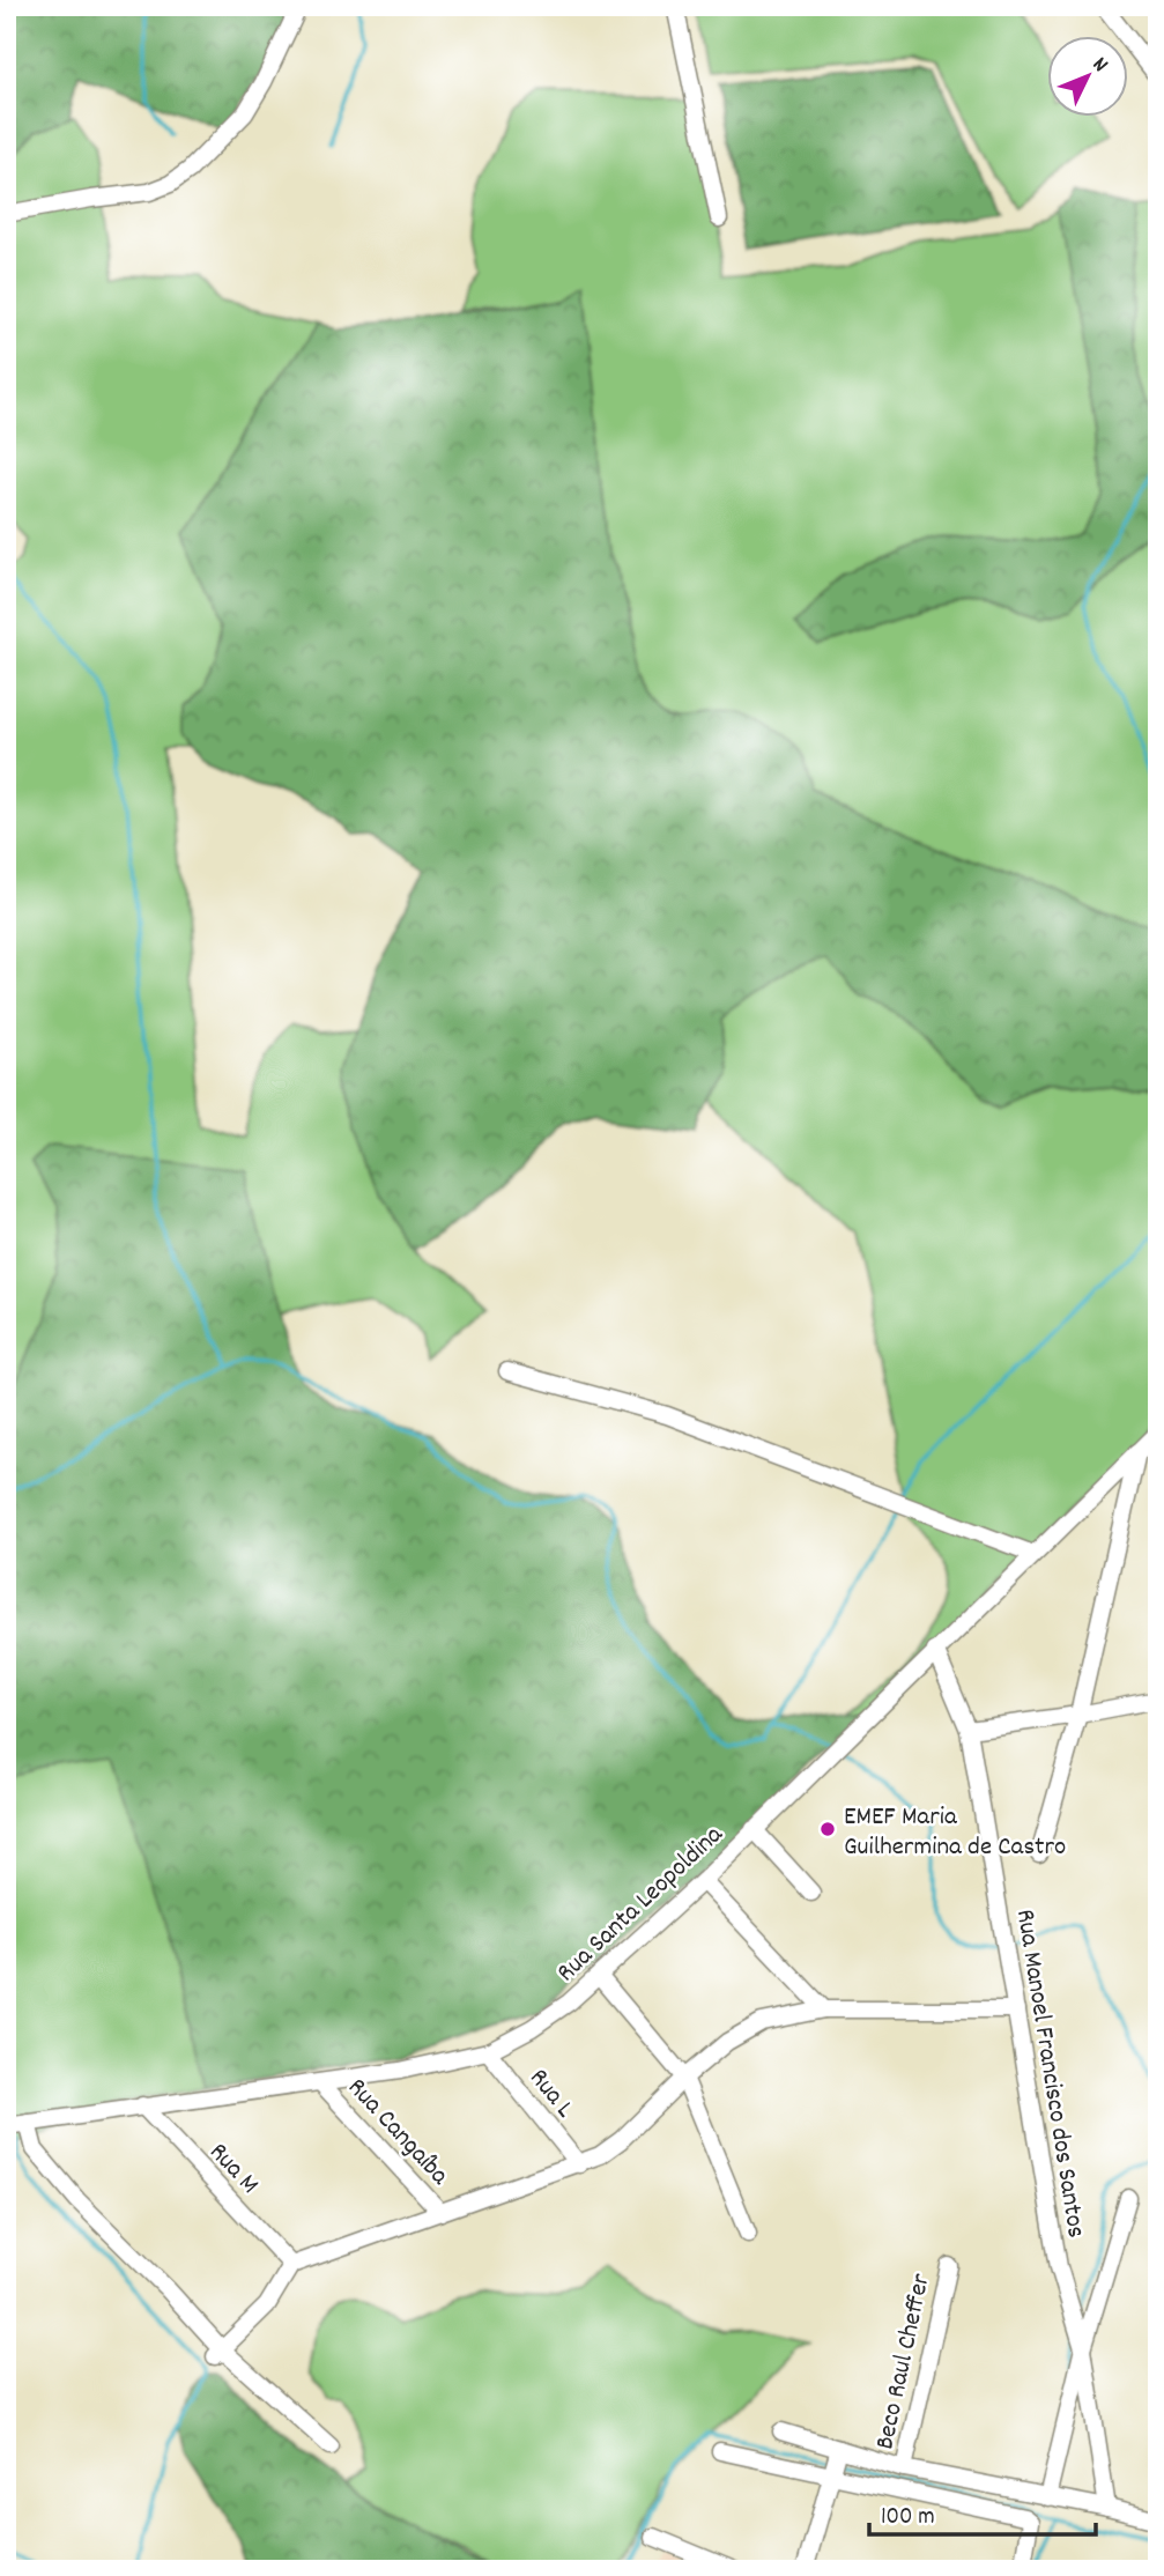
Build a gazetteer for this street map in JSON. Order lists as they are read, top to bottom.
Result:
{
  "streets": {
    "street": [
      "Rua Santa Leopoldina",
      "Rua Manoel Francisco dos Santos",
      "Rua L",
      "Rua Cangaíba",
      "Rua M",
      "Beco Raul Cheffer"
    ]
  },
  "crossings": [
    ["Rua Santa Leopoldina", "Rua Manoel Francisco dos Santos"],
    ["Rua Santa Leopoldina", "Rua L"],
    ["Rua Santa Leopoldina", "Rua Cangaíba"],
    ["Rua Santa Leopoldina", "Rua M"]
  ],
  "places": ["EMEF Maria Guilhermina de Castro"],
  "scale_bar": "100 m",
  "north": "top right"
}
